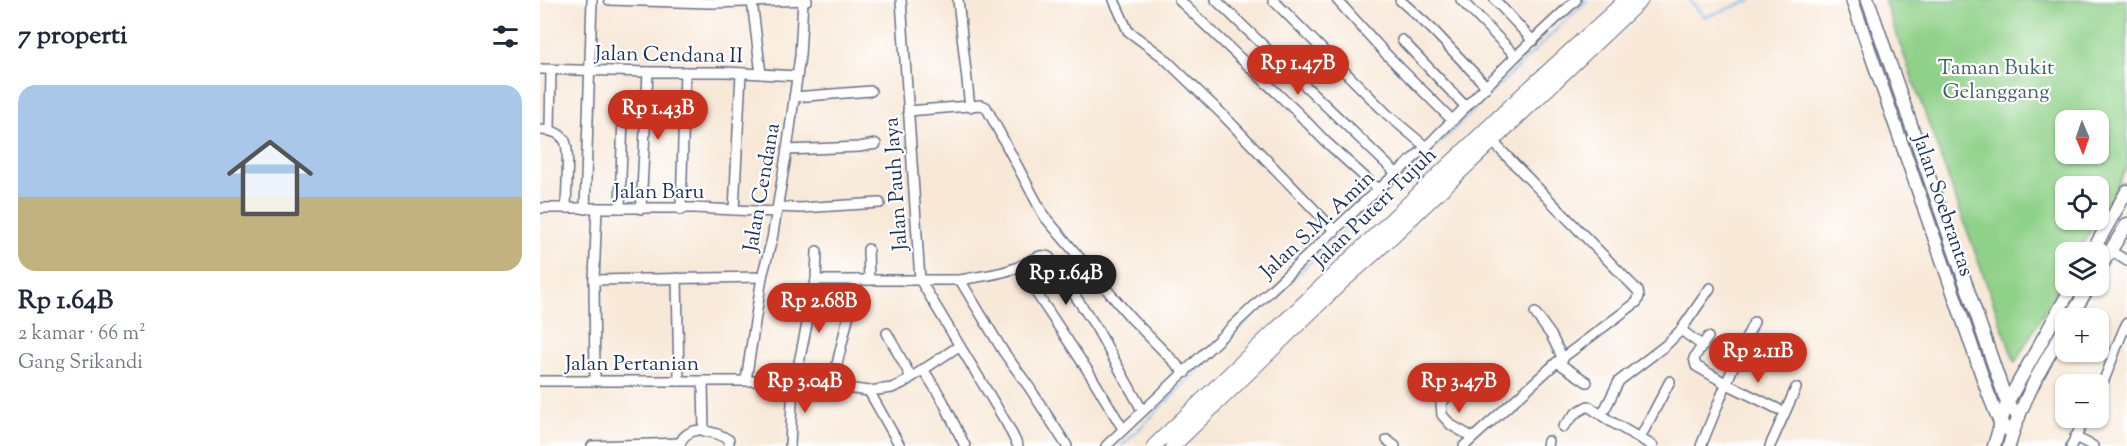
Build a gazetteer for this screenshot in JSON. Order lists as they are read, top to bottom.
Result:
{
  "streets": {
    "highway": ["Jalan Puteri Tujuh"],
    "main road": ["Jalan Soebrantas"],
    "street": [
      "Jalan Cendana II",
      "Jalan Pauh Jaya",
      "Jalan Cendana",
      "Jalan Baru",
      "Jalan S.M. Amin",
      "Jalan Pertanian"
    ]
  },
  "crossings": [
    ["Jalan Cendana II", "Jalan Cendana"],
    ["Jalan Cendana", "Jalan Baru"],
    ["Jalan Cendana", "Jalan Pertanian"]
  ],
  "parks": ["Taman Bukit Gelanggang"],
  "north": "bottom",
  "page": {
    "heading": "7 properti",
    "price": [
      "Rp 1.47B",
      "Rp 1.43B",
      "Rp 1.64B",
      "Rp 2.68B",
      "Rp 2.11B",
      "Rp 3.04B",
      "Rp 3.47B"
    ],
    "list": [
      {
        "name": "Rp 1.64B",
        "note": "2 kamar · 66 m² · Gang Srikandi"
      }
    ],
    "map_buttons": ["+", "−"]
  }
}
